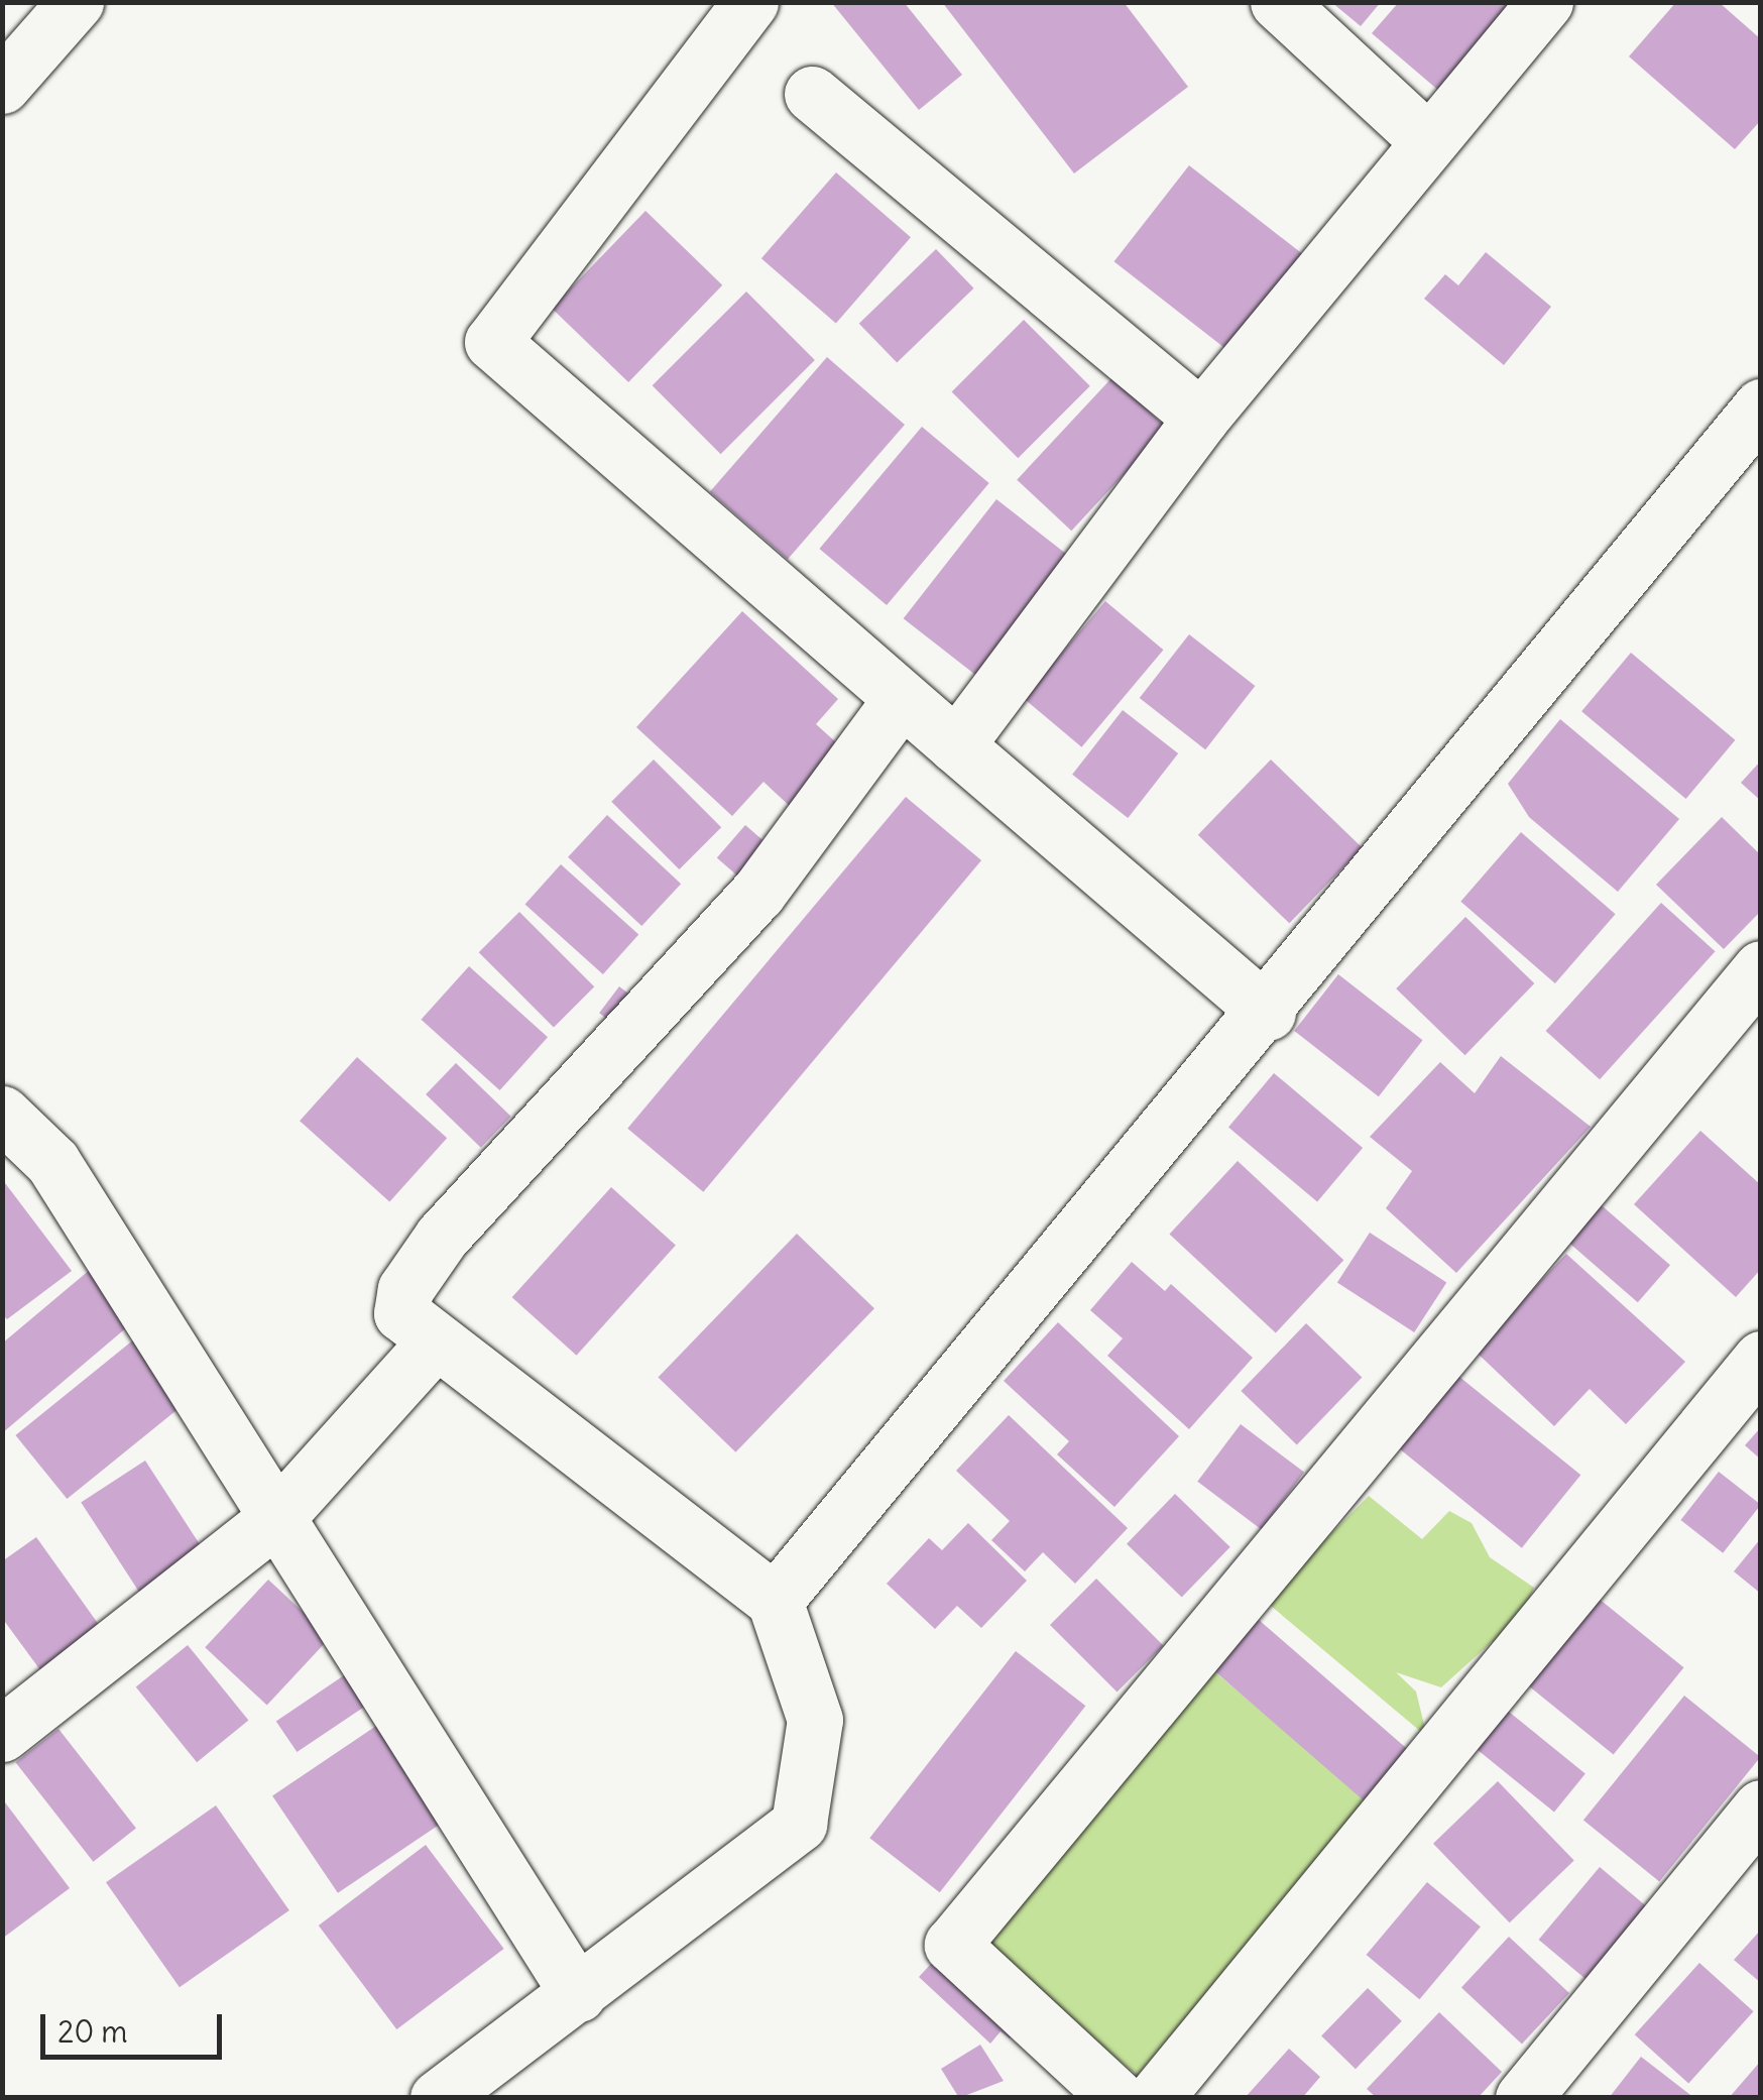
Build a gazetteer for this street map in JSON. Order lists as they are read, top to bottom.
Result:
{
  "scale_bar": "20 m"
}
